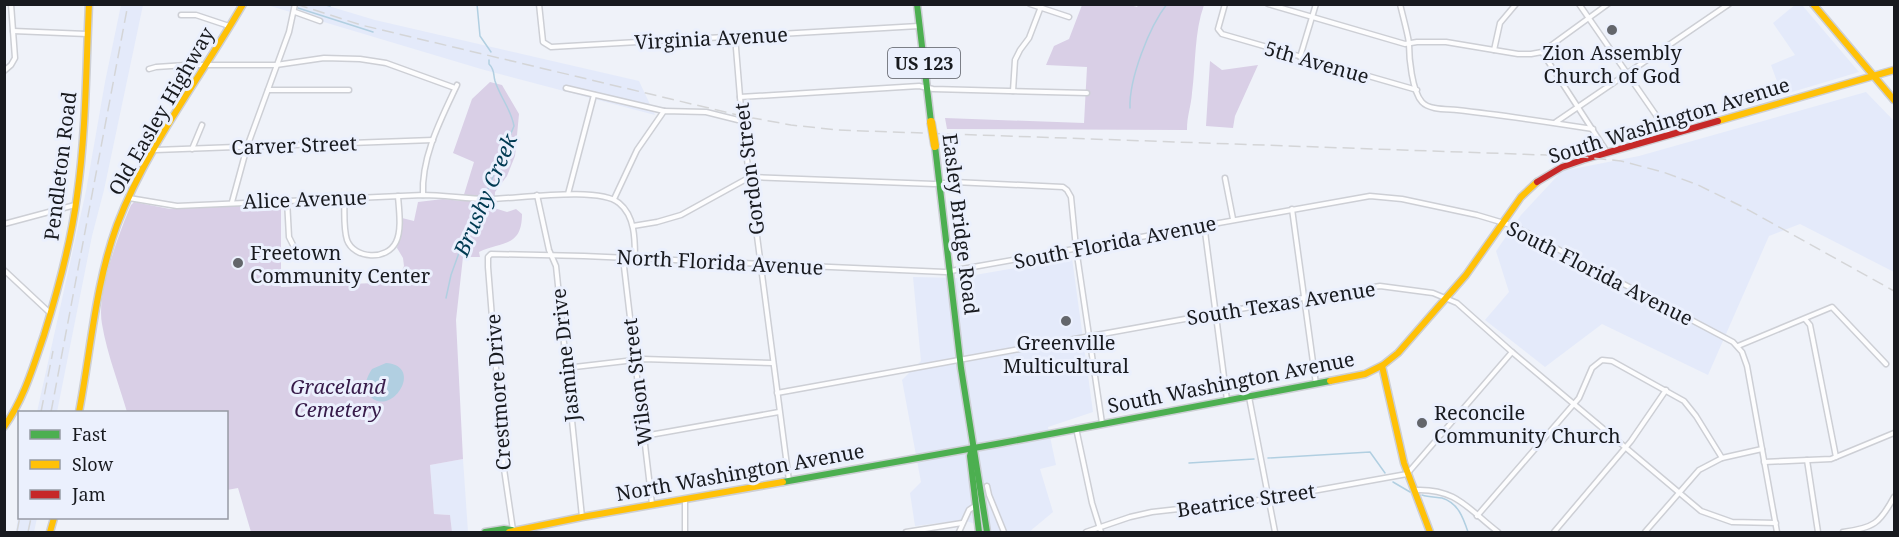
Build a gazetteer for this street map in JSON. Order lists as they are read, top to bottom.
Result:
{
  "streets": {
    "main road": [
      "US 123",
      "Old Easley Highway",
      "South Washington Avenue",
      "Pendleton Road",
      "Easley Bridge Road",
      "North Washington Avenue"
    ],
    "street": [
      "Virginia Avenue",
      "5th Avenue",
      "Carver Street",
      "Gordon Street",
      "Alice Avenue",
      "South Florida Avenue",
      "North Florida Avenue",
      "South Texas Avenue",
      "Jasmine Drive",
      "Wilson Street",
      "Crestmore Drive",
      "Beatrice Street"
    ]
  },
  "crossings": [
    ["Virginia Avenue", "Gordon Street"],
    ["Virginia Avenue", "Easley Bridge Road"],
    ["US 123", "Easley Bridge Road"],
    ["Old Easley Highway", "Carver Street"],
    ["Old Easley Highway", "Alice Avenue"],
    ["South Washington Avenue", "Easley Bridge Road"],
    ["South Washington Avenue", "South Florida Avenue"],
    ["South Washington Avenue", "South Texas Avenue"],
    ["South Washington Avenue", "North Washington Avenue"],
    ["Gordon Street", "North Florida Avenue"],
    ["Gordon Street", "South Texas Avenue"],
    ["Gordon Street", "North Washington Avenue"],
    ["Alice Avenue", "Jasmine Drive"],
    ["Easley Bridge Road", "South Florida Avenue"],
    ["Easley Bridge Road", "North Florida Avenue"],
    ["Easley Bridge Road", "South Texas Avenue"],
    ["Easley Bridge Road", "North Washington Avenue"],
    ["South Florida Avenue", "North Florida Avenue"],
    ["North Florida Avenue", "Jasmine Drive"],
    ["North Florida Avenue", "Wilson Street"],
    ["North Florida Avenue", "Crestmore Drive"],
    ["Jasmine Drive", "North Washington Avenue"],
    ["Wilson Street", "North Washington Avenue"],
    ["Crestmore Drive", "North Washington Avenue"]
  ],
  "water": ["Brushy Creek"],
  "parks": ["Graceland Cemetery"],
  "places": [
    "Zion Assembly Church of God",
    "Freetown Community Center",
    "Greenville Multicultural",
    "Reconcile Community Church"
  ],
  "legend": ["Fast", "Slow", "Jam"]
}
